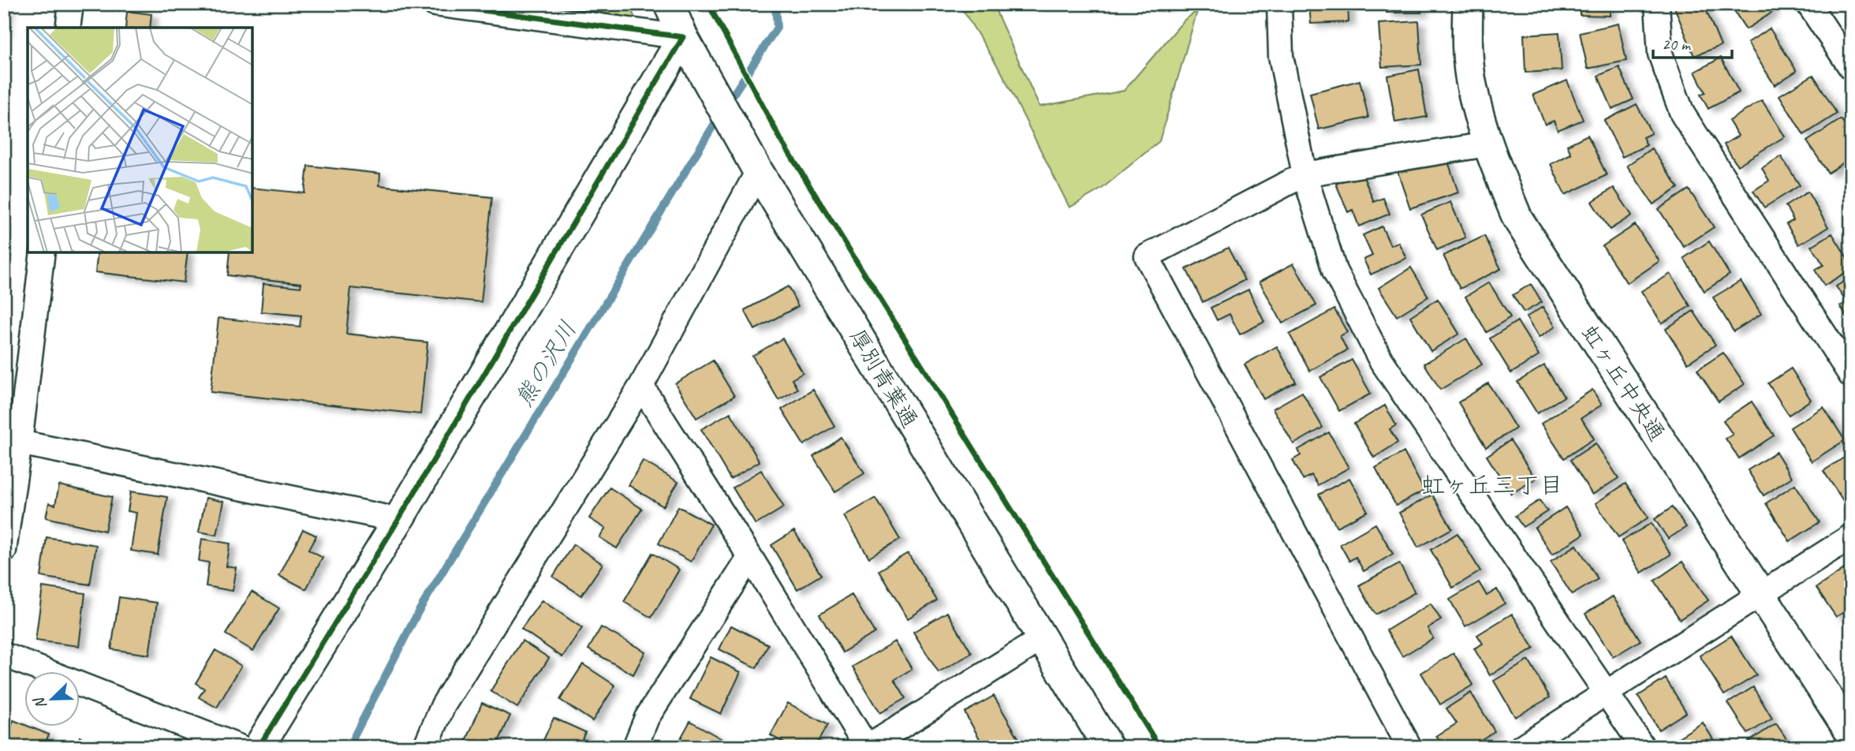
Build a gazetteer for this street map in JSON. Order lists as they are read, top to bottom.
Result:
{
  "streets": {
    "street": ["厚別青葉通", "虹ヶ丘中央通"]
  },
  "districts": ["虹ヶ丘三丁目"],
  "water": ["熊の沢川"],
  "scale_bar": "20 m",
  "north": "bottom left"
}
